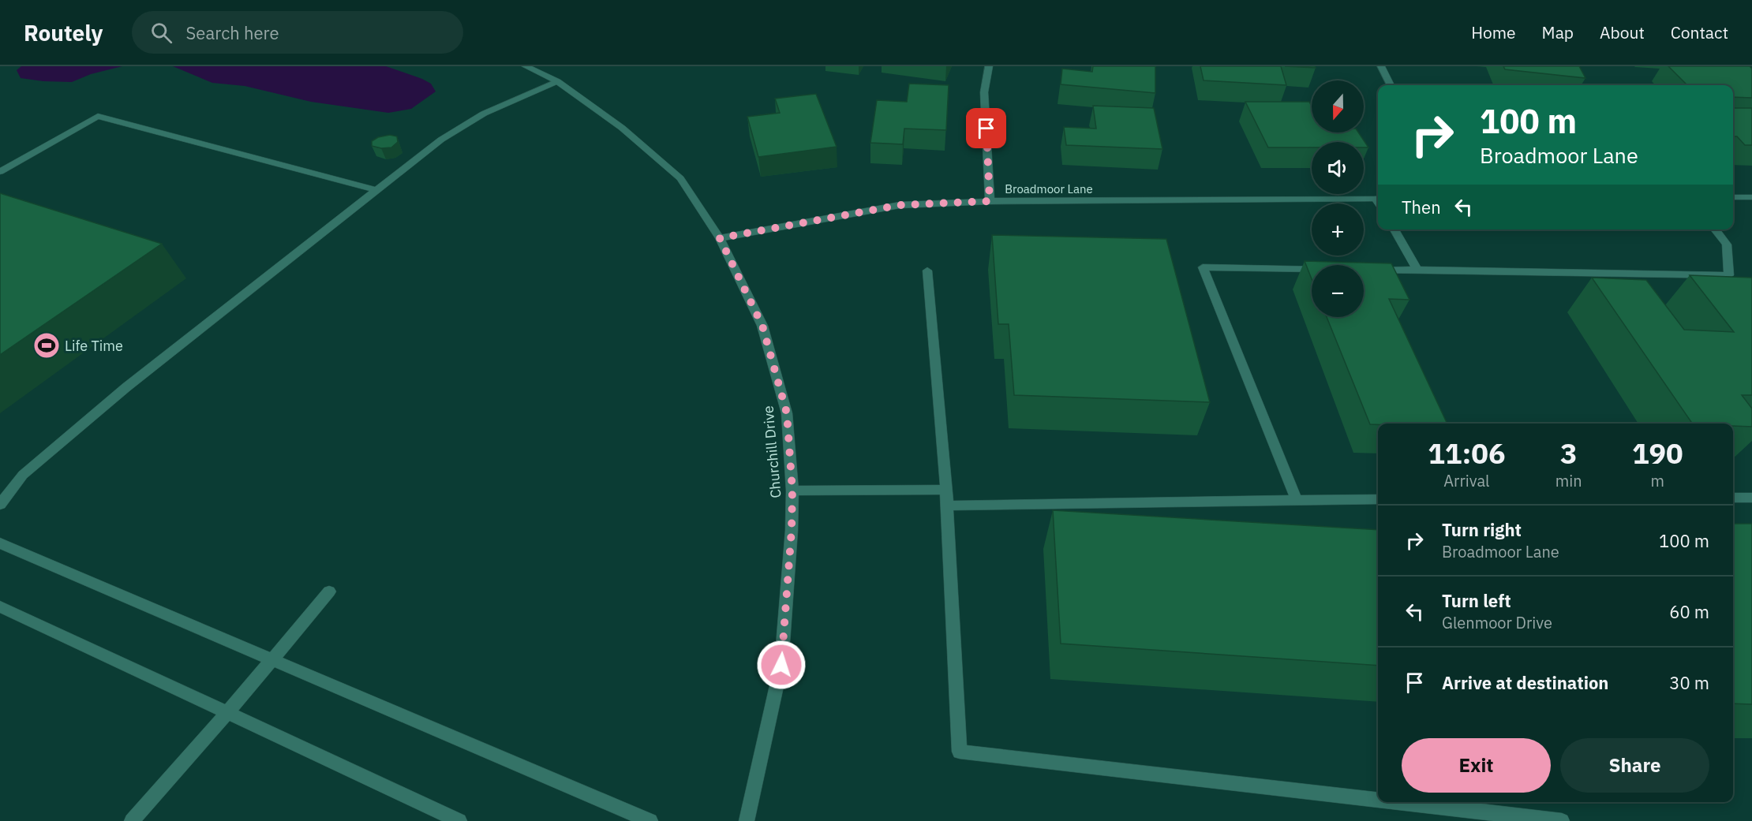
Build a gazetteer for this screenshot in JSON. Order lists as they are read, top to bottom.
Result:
{
  "streets": {
    "street": ["Broadmoor Lane", "Churchill Drive"]
  },
  "crossings": [
    ["Broadmoor Lane", "Churchill Drive"]
  ],
  "places": {
    "sports": ["Life Time"]
  },
  "north": "bottom",
  "page": {
    "header": "Routely",
    "search": "Search here",
    "nav": [
      "Home",
      "Map",
      "About",
      "Contact"
    ],
    "map_buttons": ["+", "−"],
    "turn": ["100 m", "Broadmoor Lane"],
    "then": "Then",
    "eta": [
      "11:06",
      "Arrival",
      "3",
      "min",
      "190",
      "m"
    ],
    "list": [
      {
        "name": "Turn right",
        "note": "Broadmoor Lane",
        "value": "100 m"
      },
      {
        "name": "Turn left",
        "note": "Glenmoor Drive",
        "value": "60 m"
      },
      {
        "name": "Arrive at destination",
        "value": "30 m"
      }
    ],
    "buttons": ["Exit", "Share"]
  }
}
